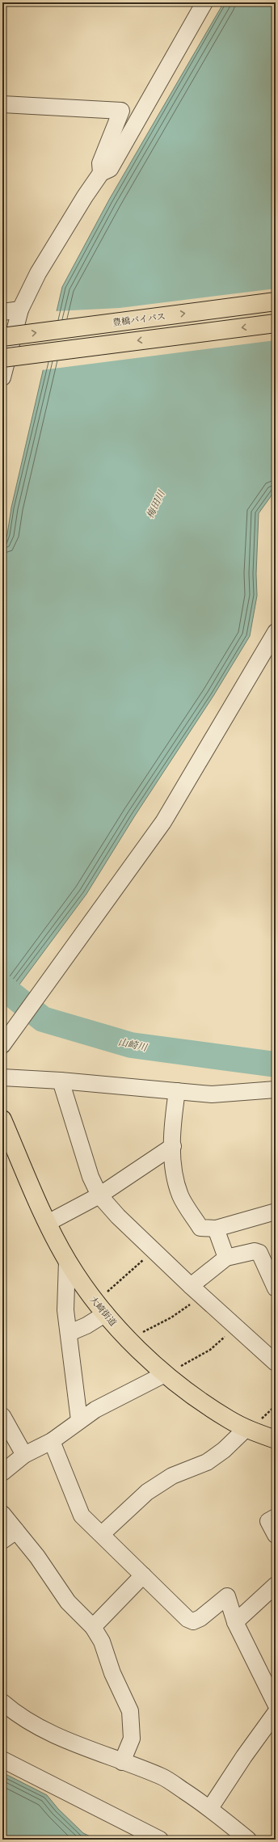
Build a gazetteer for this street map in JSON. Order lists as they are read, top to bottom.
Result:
{
  "streets": {
    "main road": ["豊橋バイパス", "大崎街道"]
  },
  "water": ["梅田川", "山崎川"]
}
